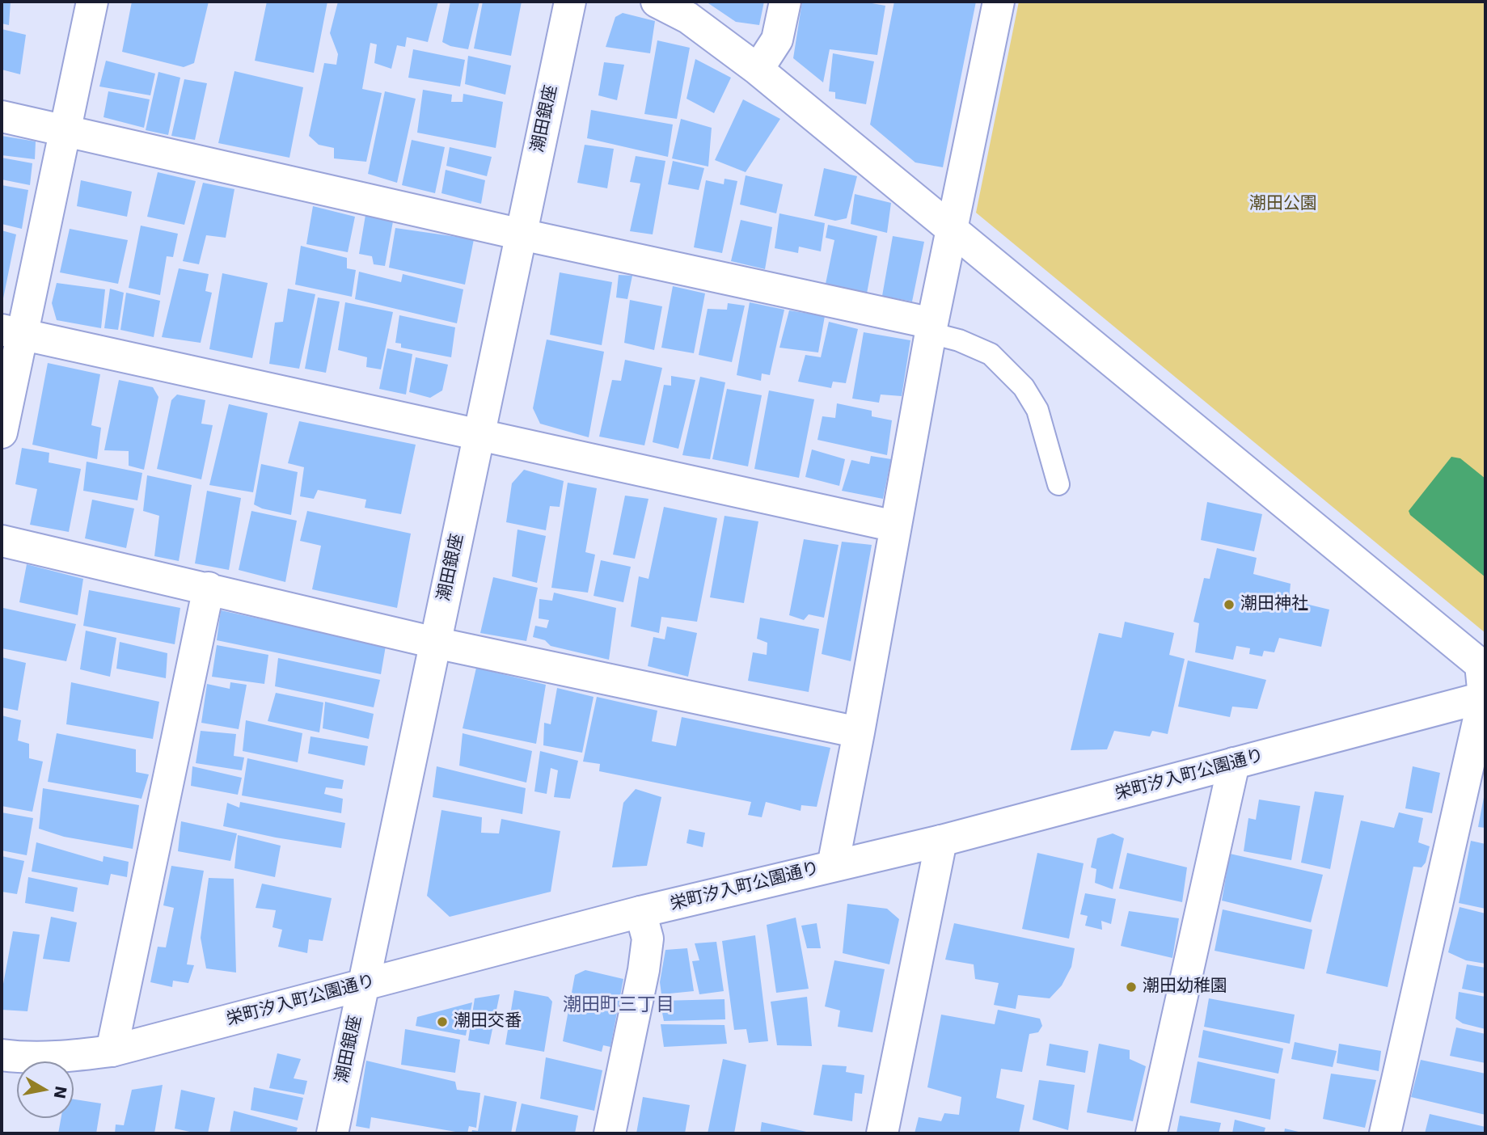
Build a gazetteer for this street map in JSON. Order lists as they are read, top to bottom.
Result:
{
  "streets": {
    "street": ["潮田銀座", "栄町汐入町公園通り"]
  },
  "crossings": [
    ["潮田銀座", "栄町汐入町公園通り"]
  ],
  "districts": ["潮田町三丁目"],
  "parks": ["潮田公園"],
  "places": ["潮田神社", "潮田幼稚園", "潮田交番"],
  "north": "right"
}
